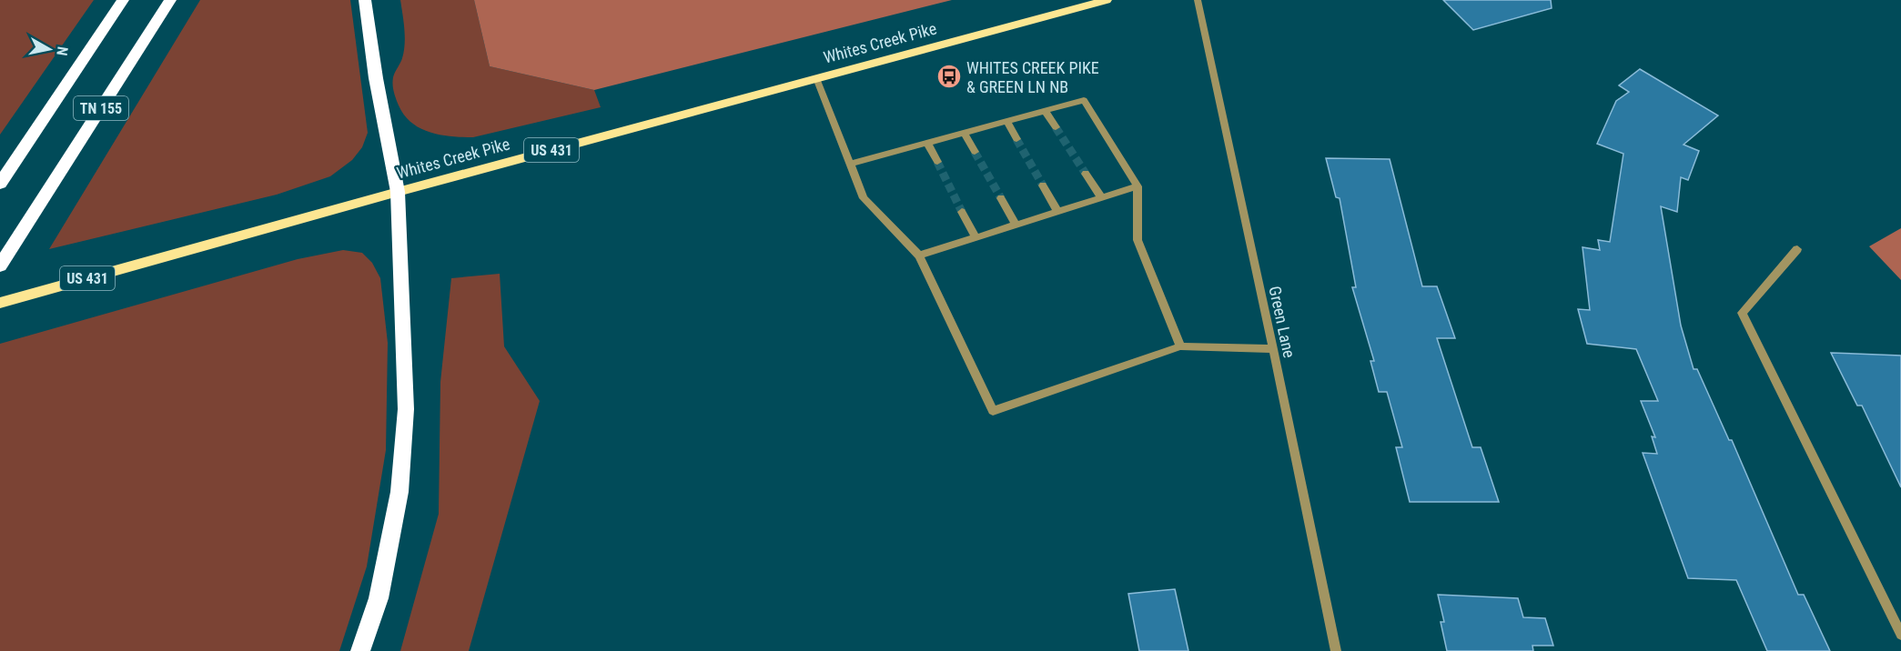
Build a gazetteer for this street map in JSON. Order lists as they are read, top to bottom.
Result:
{
  "streets": {
    "highway": ["TN 155"],
    "main road": ["Whites Creek Pike", "US 431"],
    "street": ["Green Lane"]
  },
  "places": {
    "bus stop": ["WHITES CREEK PIKE & GREEN LN NB"]
  },
  "north": "right"
}
